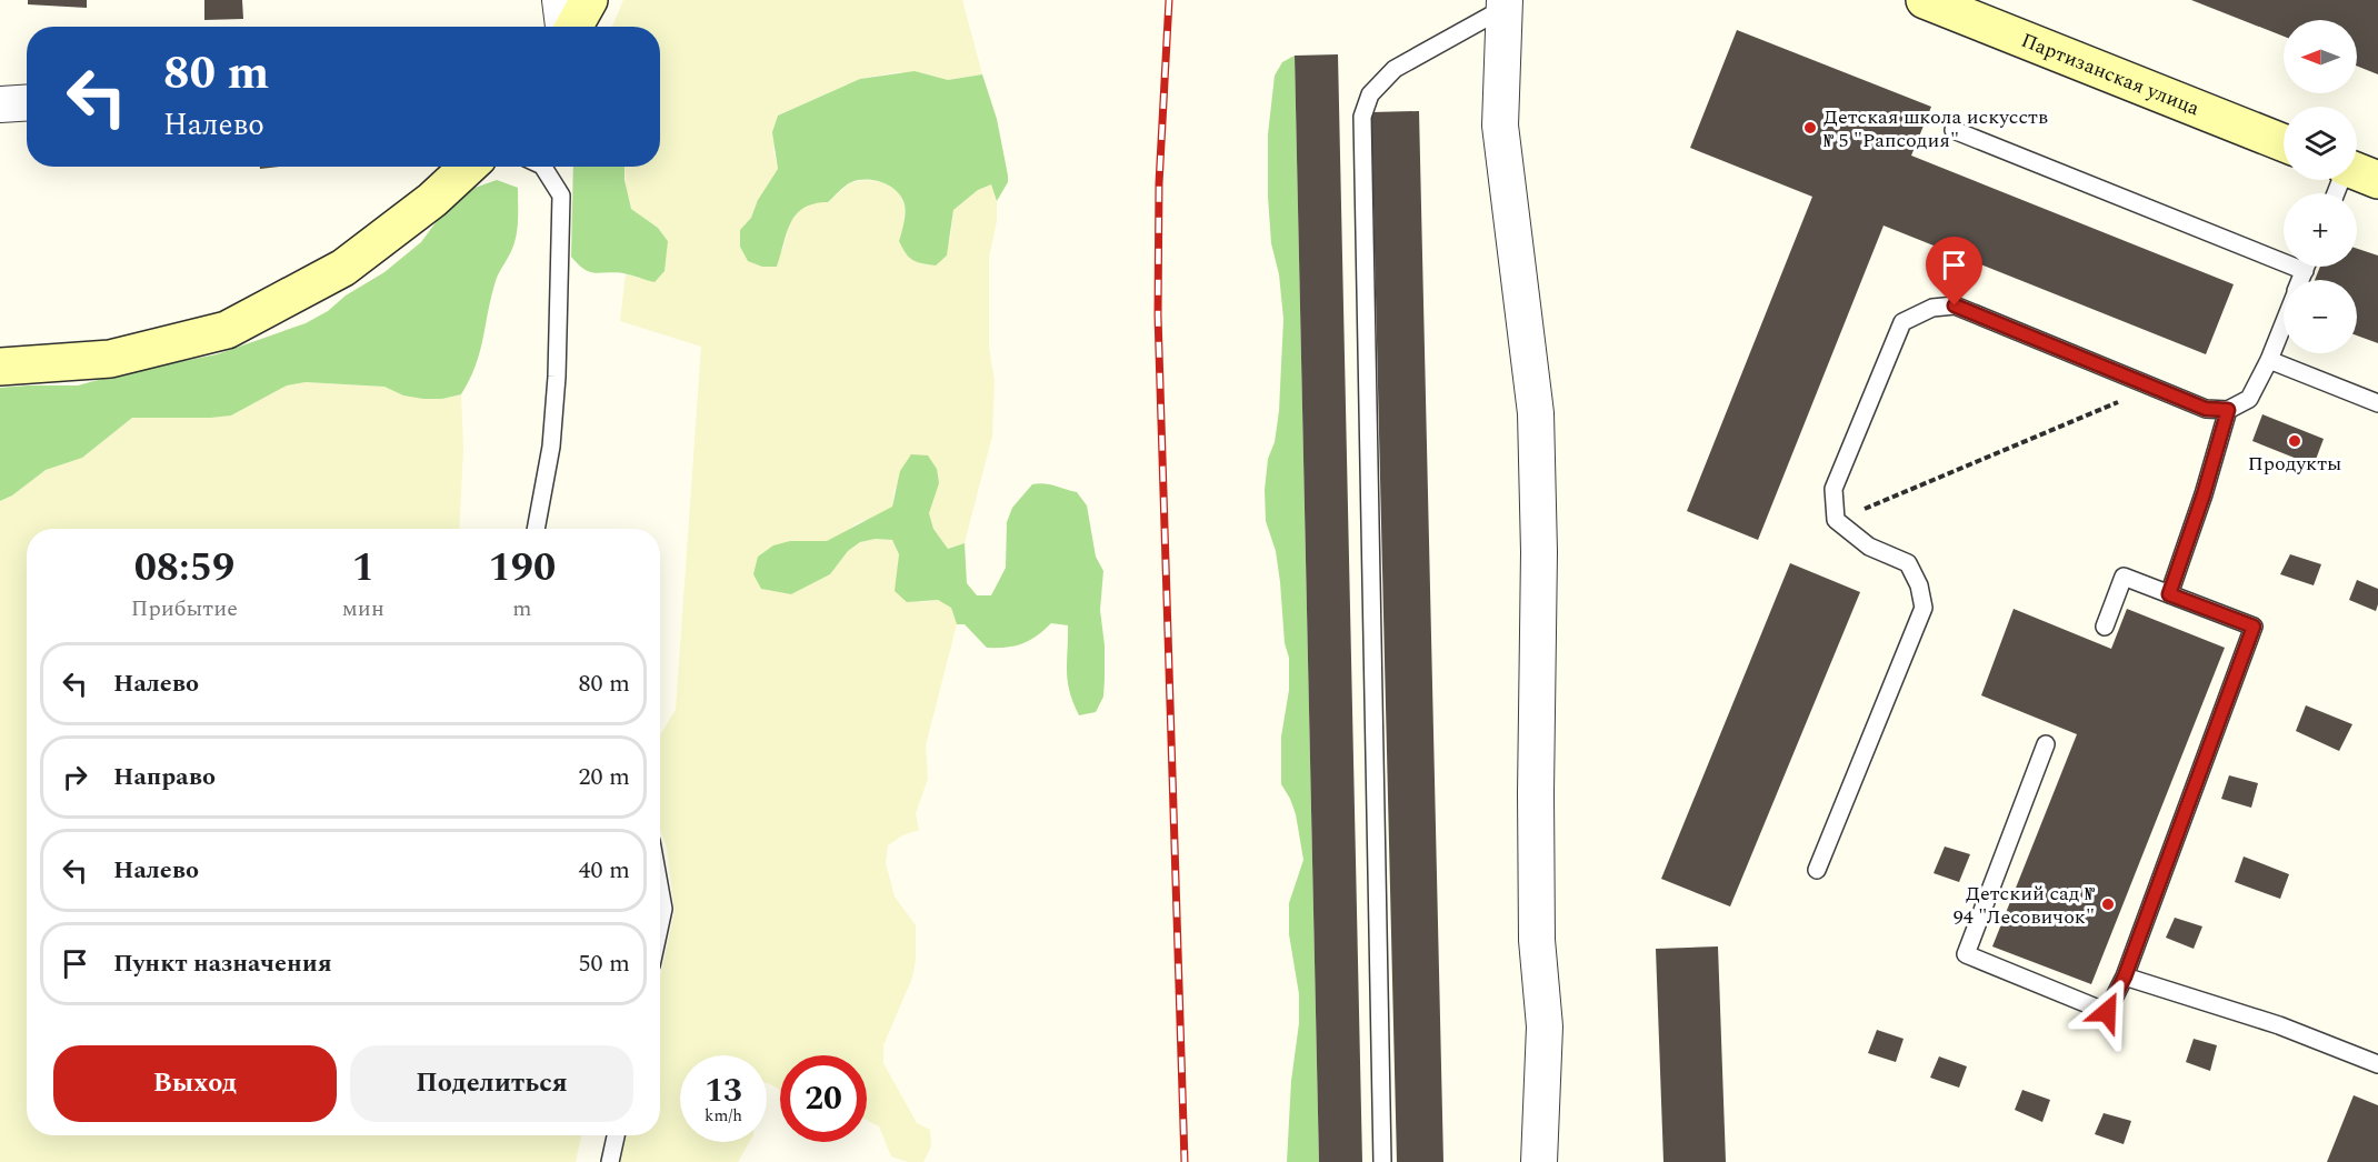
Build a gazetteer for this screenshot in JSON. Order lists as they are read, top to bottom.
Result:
{
  "streets": {
    "street": ["Партизанская улица"]
  },
  "places": ["Детская школа искусств № 5 \"Рапсодия\"", "Продукты", "Детский сад № 94 \"Лесовичок\""],
  "north": "left",
  "page": {
    "map_buttons": ["+", "−"],
    "turn": ["80 m", "Налево"],
    "eta": [
      "08:59",
      "Прибытие",
      "1",
      "мин",
      "190",
      "m"
    ],
    "list": [
      {
        "name": "Налево",
        "value": "80 m"
      },
      {
        "name": "Направо",
        "value": "20 m"
      },
      {
        "name": "Налево",
        "value": "40 m"
      },
      {
        "name": "Пункт назначения",
        "value": "50 m"
      }
    ],
    "buttons": ["Выход", "Поделиться"],
    "speed": "13 km/h",
    "limit": "20"
  }
}
